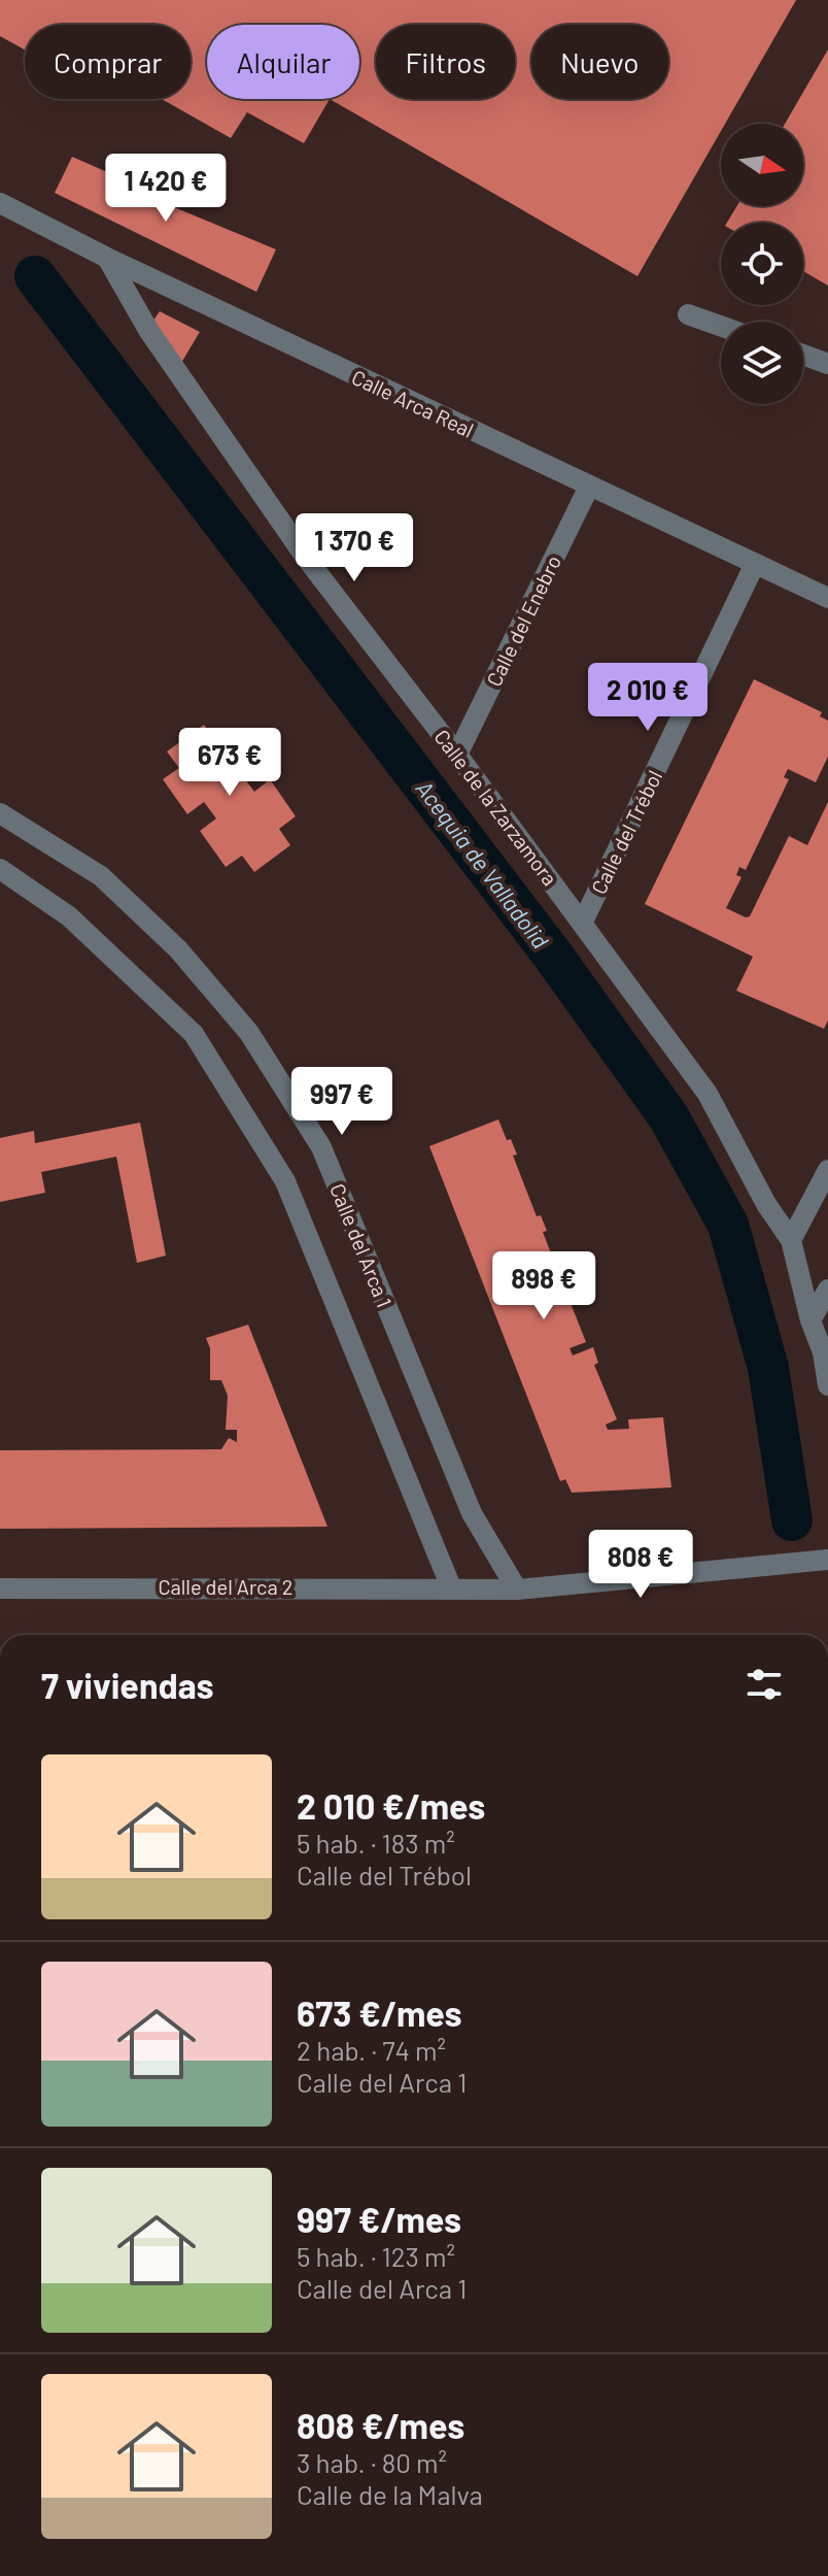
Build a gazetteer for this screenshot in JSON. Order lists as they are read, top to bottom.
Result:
{
  "streets": {
    "street": [
      "Calle Arca Real",
      "Calle del Enebro",
      "Calle de la Zarzamora",
      "Calle del Trébol",
      "Calle del Arca 1",
      "Calle del Arca 2"
    ]
  },
  "crossings": [
    ["Calle Arca Real", "Calle del Enebro"],
    ["Calle Arca Real", "Calle de la Zarzamora"],
    ["Calle Arca Real", "Calle del Trébol"],
    ["Calle del Enebro", "Calle de la Zarzamora"],
    ["Calle de la Zarzamora", "Calle del Trébol"],
    ["Calle del Arca 1", "Calle del Arca 2"]
  ],
  "water": ["Acequia de Valladolid"],
  "north": "right",
  "page": {
    "chip": [
      "Comprar",
      "Alquilar",
      "Filtros",
      "Nuevo"
    ],
    "price": [
      "1 420 €",
      "1 370 €",
      "2 010 €",
      "673 €",
      "997 €",
      "898 €",
      "808 €"
    ],
    "heading": "7 viviendas",
    "list": [
      {
        "name": "2 010 €/mes",
        "note": "5 hab. · 183 m² · Calle del Trébol"
      },
      {
        "name": "673 €/mes",
        "note": "2 hab. · 74 m² · Calle del Arca 1"
      },
      {
        "name": "997 €/mes",
        "note": "5 hab. · 123 m² · Calle del Arca 1"
      },
      {
        "name": "808 €/mes",
        "note": "3 hab. · 80 m² · Calle de la Malva"
      }
    ]
  }
}
